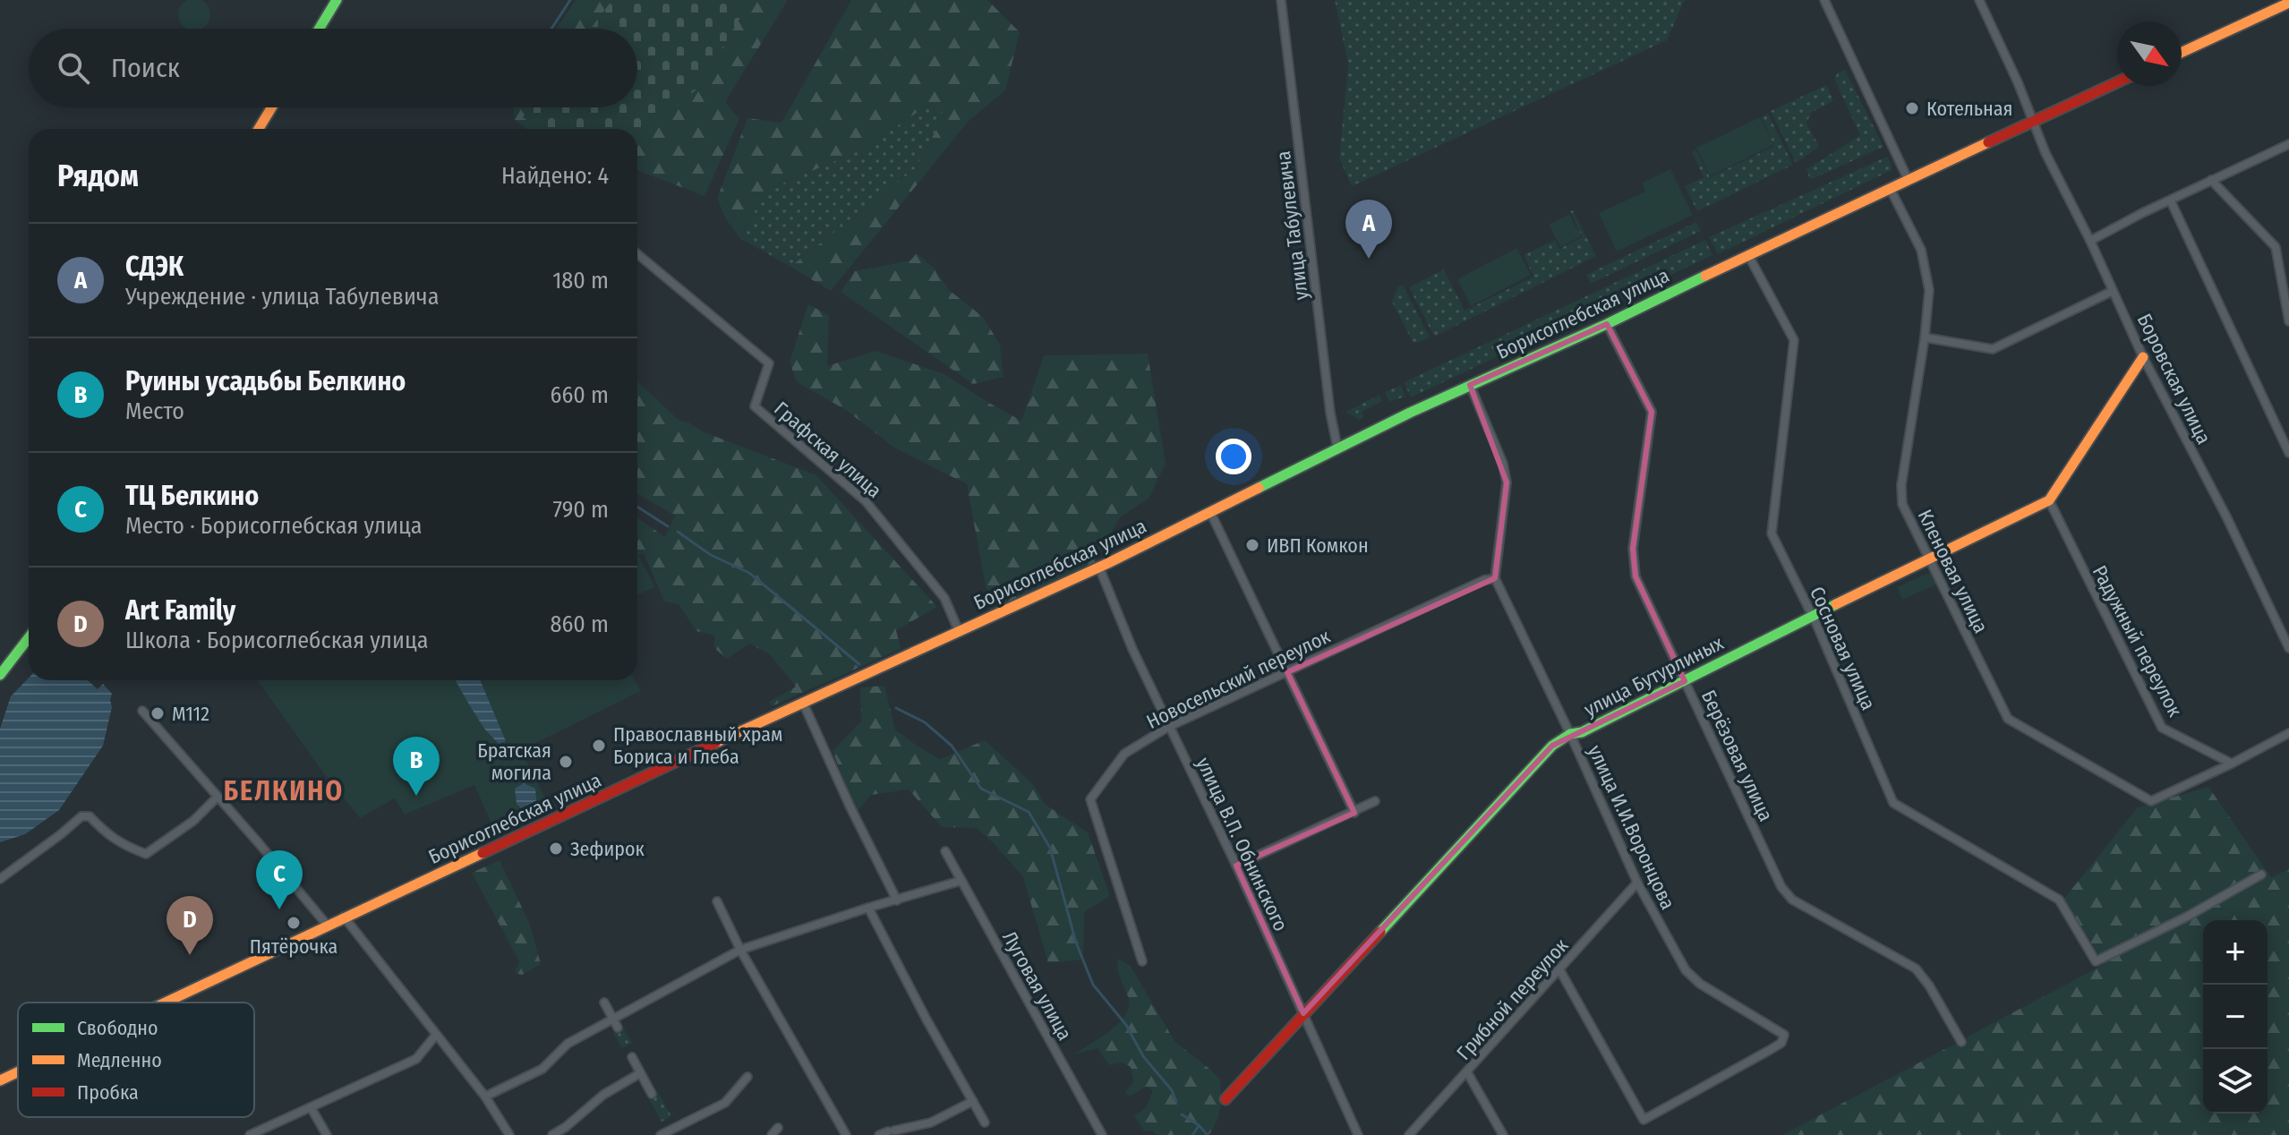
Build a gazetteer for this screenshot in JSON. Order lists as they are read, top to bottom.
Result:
{
  "streets": {
    "street": [
      "улица Табулевича",
      "Борисоглебская улица",
      "Боровская улица",
      "Графская улица",
      "Кленовая улица",
      "Радужный переулок",
      "Сосновая улица",
      "улица Бутурлиных",
      "Новосельский переулок",
      "Берёзовая улица",
      "улица И.И.Воронцова",
      "улица В.П. Обнинского",
      "Луговая улица",
      "Грибной переулок"
    ]
  },
  "crossings": [
    ["улица Табулевича", "Борисоглебская улица"],
    ["Борисоглебская улица", "Боровская улица"],
    ["Борисоглебская улица", "Графская улица"],
    ["Борисоглебская улица", "Кленовая улица"],
    ["Борисоглебская улица", "Сосновая улица"],
    ["Борисоглебская улица", "Берёзовая улица"],
    ["Борисоглебская улица", "улица В.П. Обнинского"],
    ["Кленовая улица", "Радужный переулок"],
    ["Кленовая улица", "улица Бутурлиных"],
    ["Радужный переулок", "улица Бутурлиных"],
    ["Сосновая улица", "улица Бутурлиных"],
    ["улица Бутурлиных", "Берёзовая улица"],
    ["улица Бутурлиных", "улица И.И.Воронцова"],
    ["улица Бутурлиных", "улица В.П. Обнинского"],
    ["Новосельский переулок", "улица И.И.Воронцова"],
    ["Новосельский переулок", "улица В.П. Обнинского"],
    ["улица И.И.Воронцова", "Грибной переулок"]
  ],
  "districts": ["БЕЛКИНО"],
  "places": [
    "Котельная",
    "ИВП Комкон",
    "М112",
    "Православный храм Бориса и Глеба",
    "Братская могила",
    "Зефирок",
    "Пятёрочка"
  ],
  "legend": ["Свободно", "Медленно", "Пробка"],
  "north": "bottom right",
  "page": {
    "search": "Поиск",
    "heading": ["Рядом", "Найдено: 4"],
    "pins": [
      "A",
      "B",
      "C",
      "D"
    ],
    "list": [
      {
        "mark": "A",
        "name": "СДЭК",
        "note": "Учреждение · улица Табулевича",
        "value": "180 m"
      },
      {
        "mark": "B",
        "name": "Руины усадьбы Белкино",
        "note": "Место",
        "value": "660 m"
      },
      {
        "mark": "C",
        "name": "ТЦ Белкино",
        "note": "Место · Борисоглебская улица",
        "value": "790 m"
      },
      {
        "mark": "D",
        "name": "Art Family",
        "note": "Школа · Борисоглебская улица",
        "value": "860 m"
      }
    ],
    "map_buttons": ["+", "−"]
  }
}
